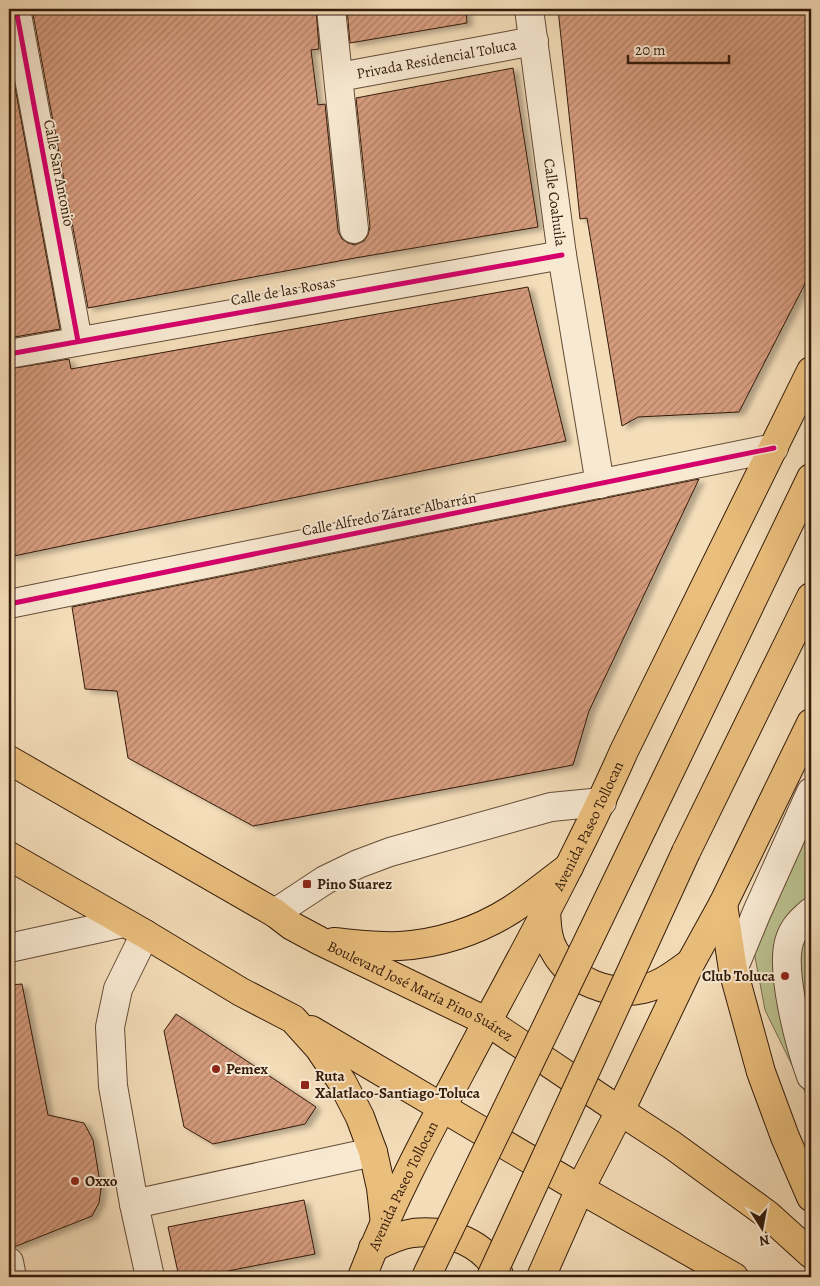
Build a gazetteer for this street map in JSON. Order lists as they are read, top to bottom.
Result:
{
  "streets": {
    "main road": ["Avenida Paseo Tollocan", "Boulevard José María Pino Suárez"],
    "street": [
      "Privada Residencial Toluca",
      "Calle San Antonio",
      "Calle Coahuila",
      "Calle de las Rosas",
      "Calle Alfredo Zárate Albarrán"
    ]
  },
  "crossings": [
    ["Privada Residencial Toluca", "Calle Coahuila"],
    ["Calle San Antonio", "Calle de las Rosas"],
    ["Calle Coahuila", "Calle de las Rosas"],
    ["Calle Coahuila", "Calle Alfredo Zárate Albarrán"],
    ["Calle Alfredo Zárate Albarrán", "Avenida Paseo Tollocan"],
    ["Avenida Paseo Tollocan", "Boulevard José María Pino Suárez"]
  ],
  "places": {
    "transit": ["Pino Suarez", "Ruta Xalatlaco-Santiago-Toluca"],
    "other": ["Club Toluca", "Pemex", "Oxxo"]
  },
  "scale_bar": "20 m",
  "north": "bottom"
}
